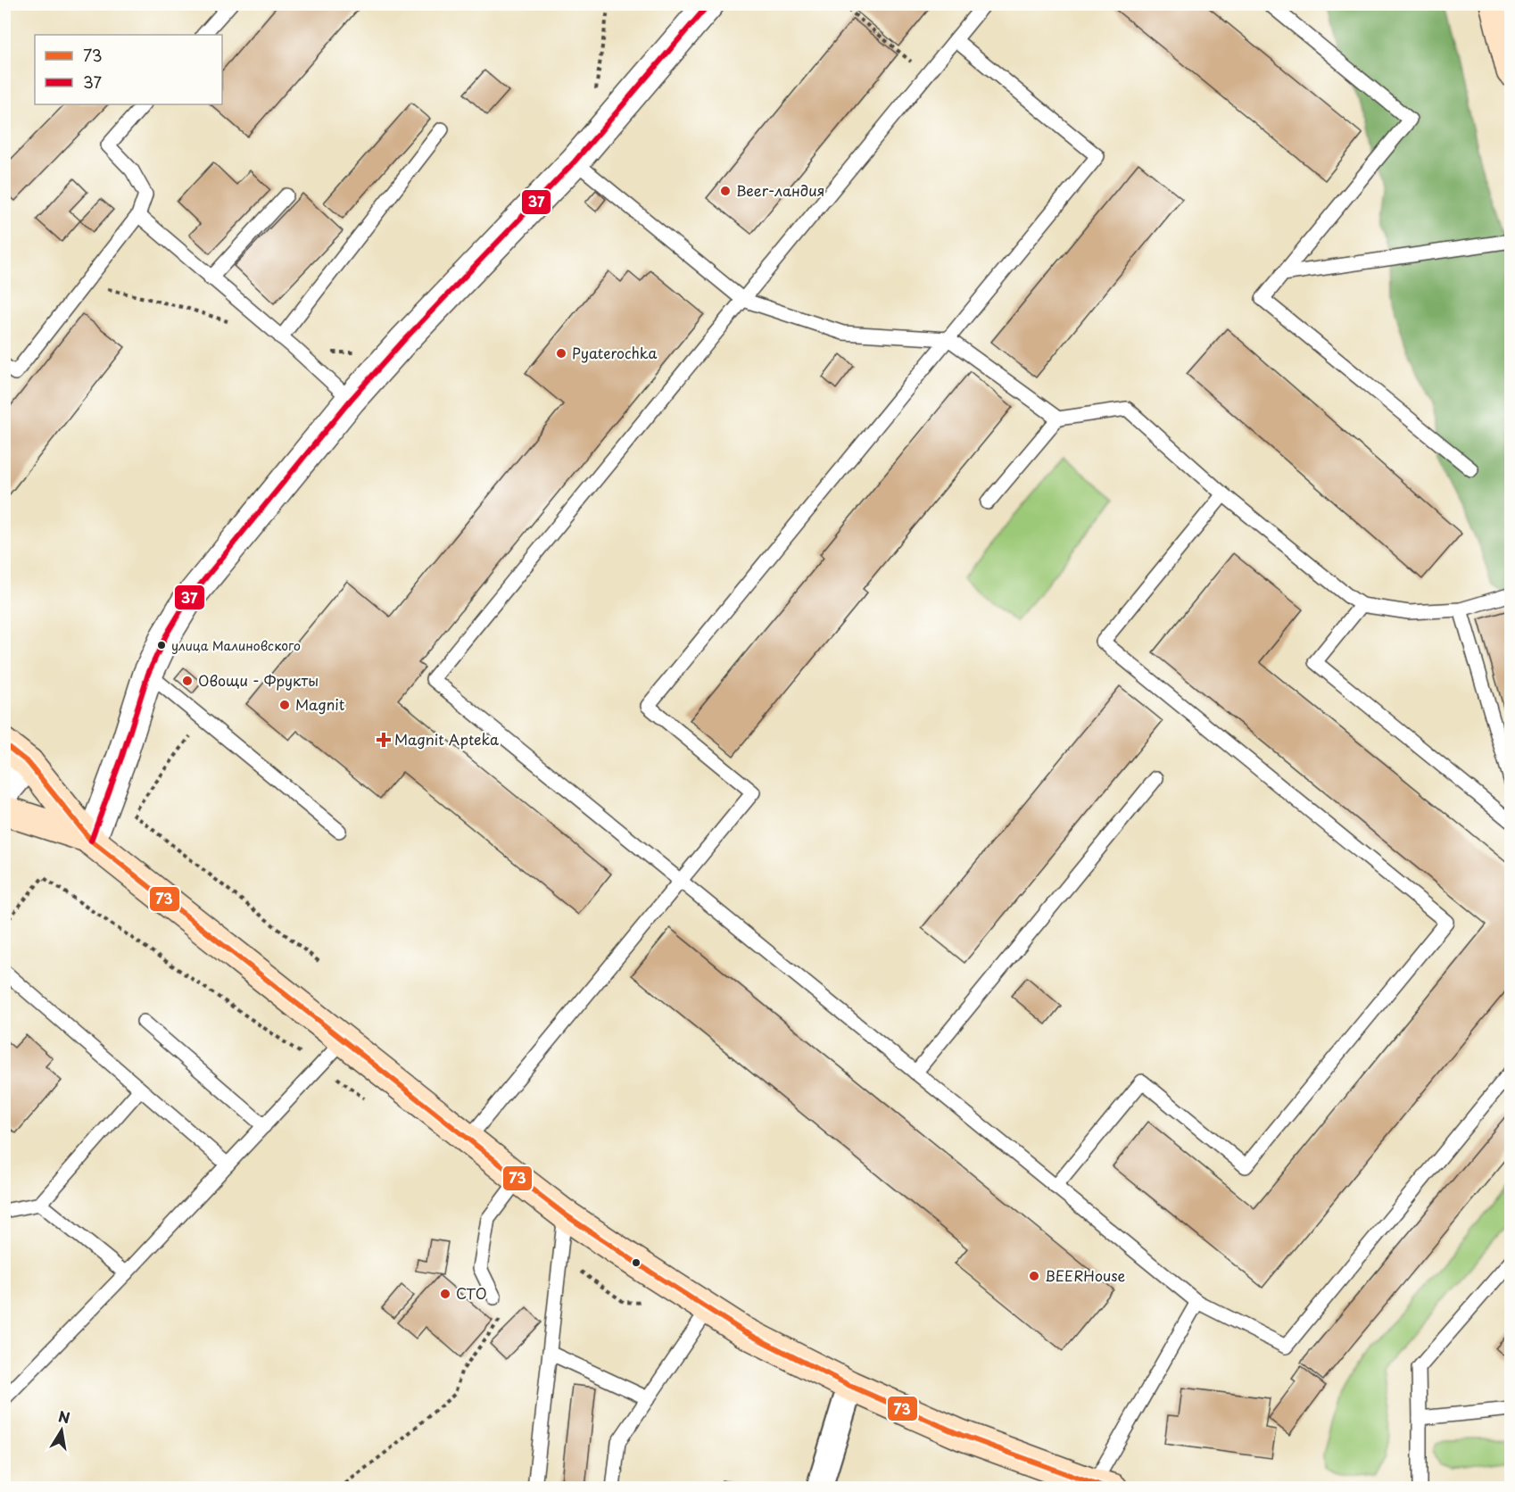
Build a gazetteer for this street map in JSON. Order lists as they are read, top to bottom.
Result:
{
  "places": {
    "other": [
      "Beer-ландия",
      "Pyaterochka",
      "улица Малиновского",
      "Овощи - Фрукты",
      "Magnit",
      "BEERHouse",
      "СТО"
    ],
    "health": ["Magnit Apteka"]
  },
  "lines": ["transit line 37", "transit line 73"],
  "legend": ["73", "37"],
  "north": "top"
}
